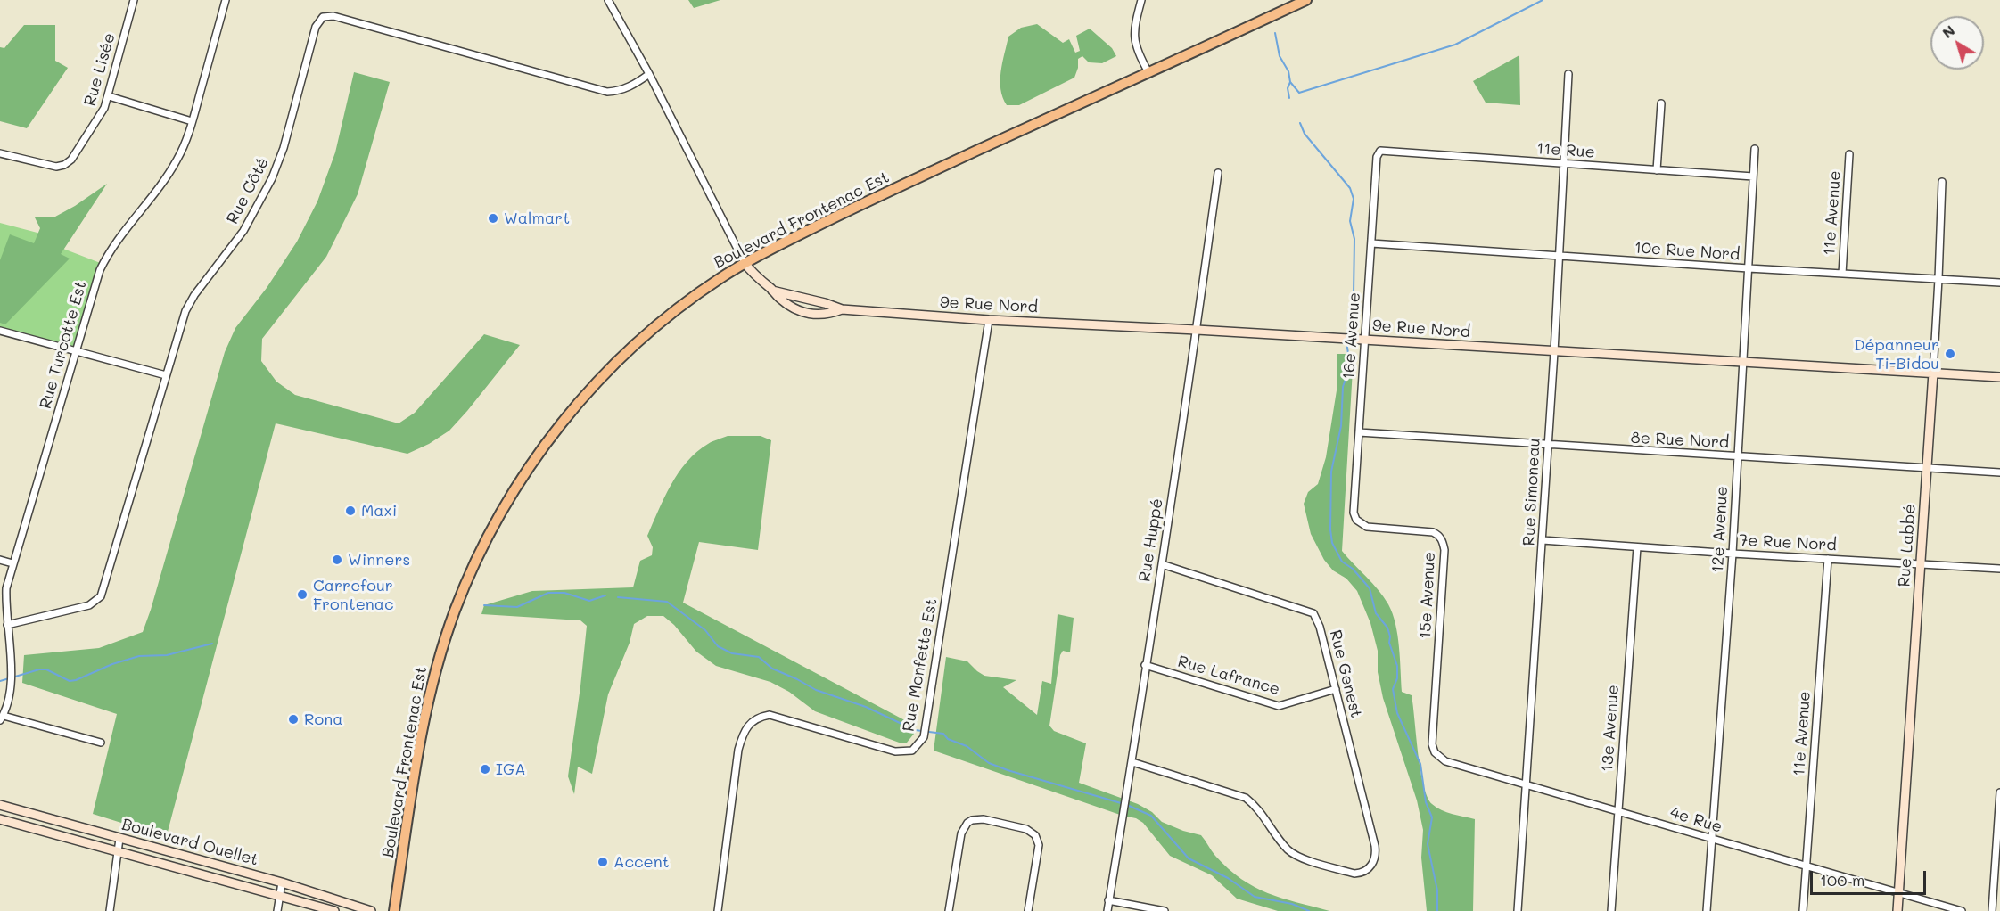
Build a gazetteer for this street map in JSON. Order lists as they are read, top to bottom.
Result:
{
  "streets": {
    "main road": ["Boulevard Frontenac Est"],
    "street": [
      "Rue Lisée",
      "11e Rue",
      "Rue Côté",
      "11e Avenue",
      "10e Rue Nord",
      "9e Rue Nord",
      "16e Avenue",
      "Rue Turcotte Est",
      "8e Rue Nord",
      "Rue Simoneau",
      "12e Avenue",
      "Rue Huppé",
      "7e Rue Nord",
      "Rue Labbé",
      "15e Avenue",
      "Rue Monfette Est",
      "Rue Genest",
      "Rue Lafrance",
      "13e Avenue",
      "4e Rue",
      "Boulevard Ouellet"
    ]
  },
  "crossings": [
    ["11e Rue", "16e Avenue"],
    ["11e Rue", "Rue Simoneau"],
    ["11e Rue", "12e Avenue"],
    ["Rue Côté", "9e Rue Nord"],
    ["Rue Côté", "Rue Turcotte Est"],
    ["11e Avenue", "10e Rue Nord"],
    ["11e Avenue", "7e Rue Nord"],
    ["11e Avenue", "4e Rue"],
    ["Boulevard Frontenac Est", "9e Rue Nord"],
    ["10e Rue Nord", "16e Avenue"],
    ["10e Rue Nord", "Rue Simoneau"],
    ["10e Rue Nord", "12e Avenue"],
    ["10e Rue Nord", "Rue Labbé"],
    ["9e Rue Nord", "16e Avenue"],
    ["9e Rue Nord", "Rue Simoneau"],
    ["9e Rue Nord", "12e Avenue"],
    ["9e Rue Nord", "Rue Huppé"],
    ["9e Rue Nord", "Rue Labbé"],
    ["9e Rue Nord", "Rue Monfette Est"],
    ["16e Avenue", "8e Rue Nord"],
    ["16e Avenue", "15e Avenue"],
    ["8e Rue Nord", "Rue Simoneau"],
    ["8e Rue Nord", "12e Avenue"],
    ["8e Rue Nord", "Rue Labbé"],
    ["Rue Simoneau", "7e Rue Nord"],
    ["Rue Simoneau", "4e Rue"],
    ["12e Avenue", "7e Rue Nord"],
    ["12e Avenue", "4e Rue"],
    ["Rue Huppé", "Rue Genest"],
    ["Rue Huppé", "Rue Lafrance"],
    ["7e Rue Nord", "Rue Labbé"],
    ["7e Rue Nord", "13e Avenue"],
    ["Rue Labbé", "4e Rue"],
    ["15e Avenue", "4e Rue"],
    ["Rue Genest", "Rue Lafrance"],
    ["13e Avenue", "4e Rue"]
  ],
  "places": [
    "Walmart",
    "Dépanneur Ti-Bidou",
    "Maxi",
    "Winners",
    "Carrefour Frontenac",
    "Rona",
    "IGA",
    "Accent"
  ],
  "scale_bar": "100 m",
  "north": "top left"
}
